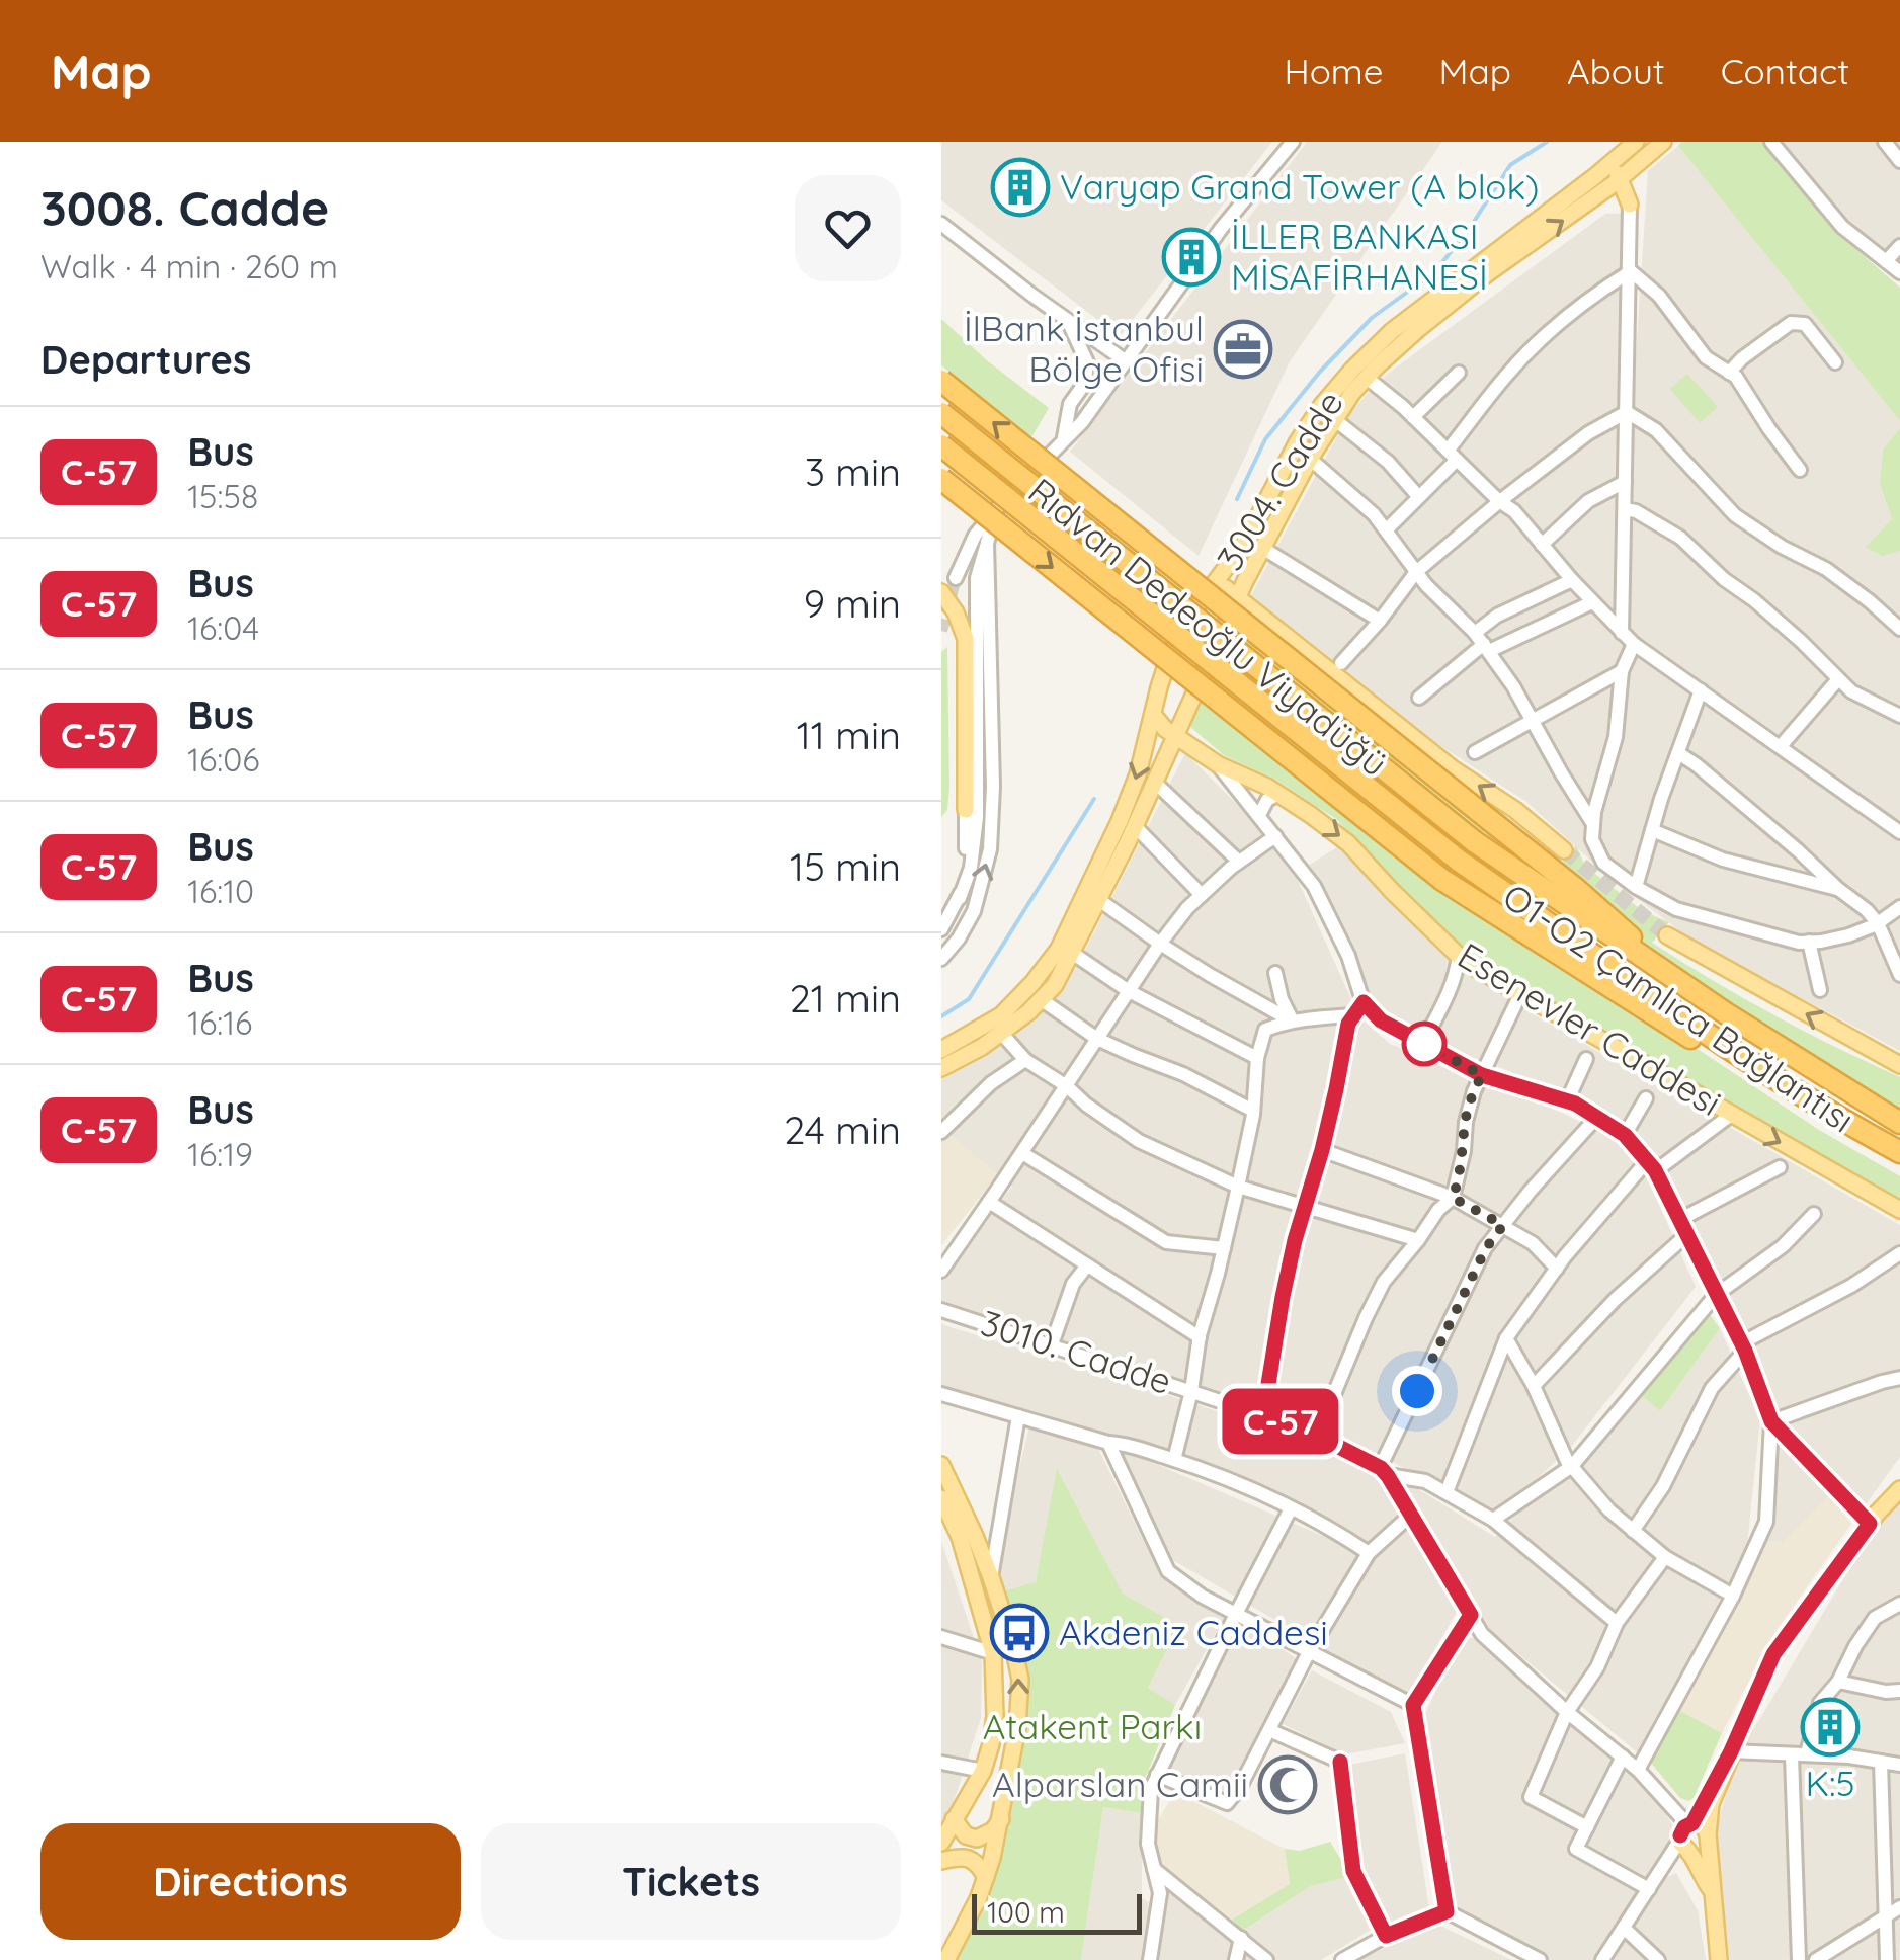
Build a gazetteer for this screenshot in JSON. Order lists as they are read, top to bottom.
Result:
{
  "streets": {
    "highway": ["Rıdvan Dedeoğlu Viyadüğü", "O1-O2 Çamlıca Bağlantısı"],
    "main road": ["3004. Cadde", "Esenevler Caddesi"],
    "street": ["3010. Cadde"]
  },
  "crossings": [
    ["3004. Cadde", "Esenevler Caddesi"],
    ["Rıdvan Dedeoğlu Viyadüğü", "O1-O2 Çamlıca Bağlantısı"]
  ],
  "parks": ["Atakent Parkı"],
  "places": {
    "building": ["Varyap Grand Tower (A blok)", "İLLER BANKASI MİSAFİRHANESİ", "K:5"],
    "office": ["İlBank İstanbul Bölge Ofisi"],
    "bus stop": ["Akdeniz Caddesi"],
    "mosque": ["Alparslan Camii"]
  },
  "lines": ["bus line C-57"],
  "scale_bar": "100 m",
  "page": {
    "header": "Map",
    "nav": [
      "Home",
      "Map",
      "About",
      "Contact"
    ],
    "heading": [
      ["3008. Cadde", "Walk · 4 min · 260 m"],
      "Departures"
    ],
    "on_map": "C-57",
    "list": [
      {
        "mark": "C-57",
        "name": "Bus",
        "note": "15:58",
        "value": "3 min"
      },
      {
        "mark": "C-57",
        "name": "Bus",
        "note": "16:04",
        "value": "9 min"
      },
      {
        "mark": "C-57",
        "name": "Bus",
        "note": "16:06",
        "value": "11 min"
      },
      {
        "mark": "C-57",
        "name": "Bus",
        "note": "16:10",
        "value": "15 min"
      },
      {
        "mark": "C-57",
        "name": "Bus",
        "note": "16:16",
        "value": "21 min"
      },
      {
        "mark": "C-57",
        "name": "Bus",
        "note": "16:19",
        "value": "24 min"
      }
    ],
    "buttons": ["Directions", "Tickets"],
    "scale": "100 m"
  }
}
